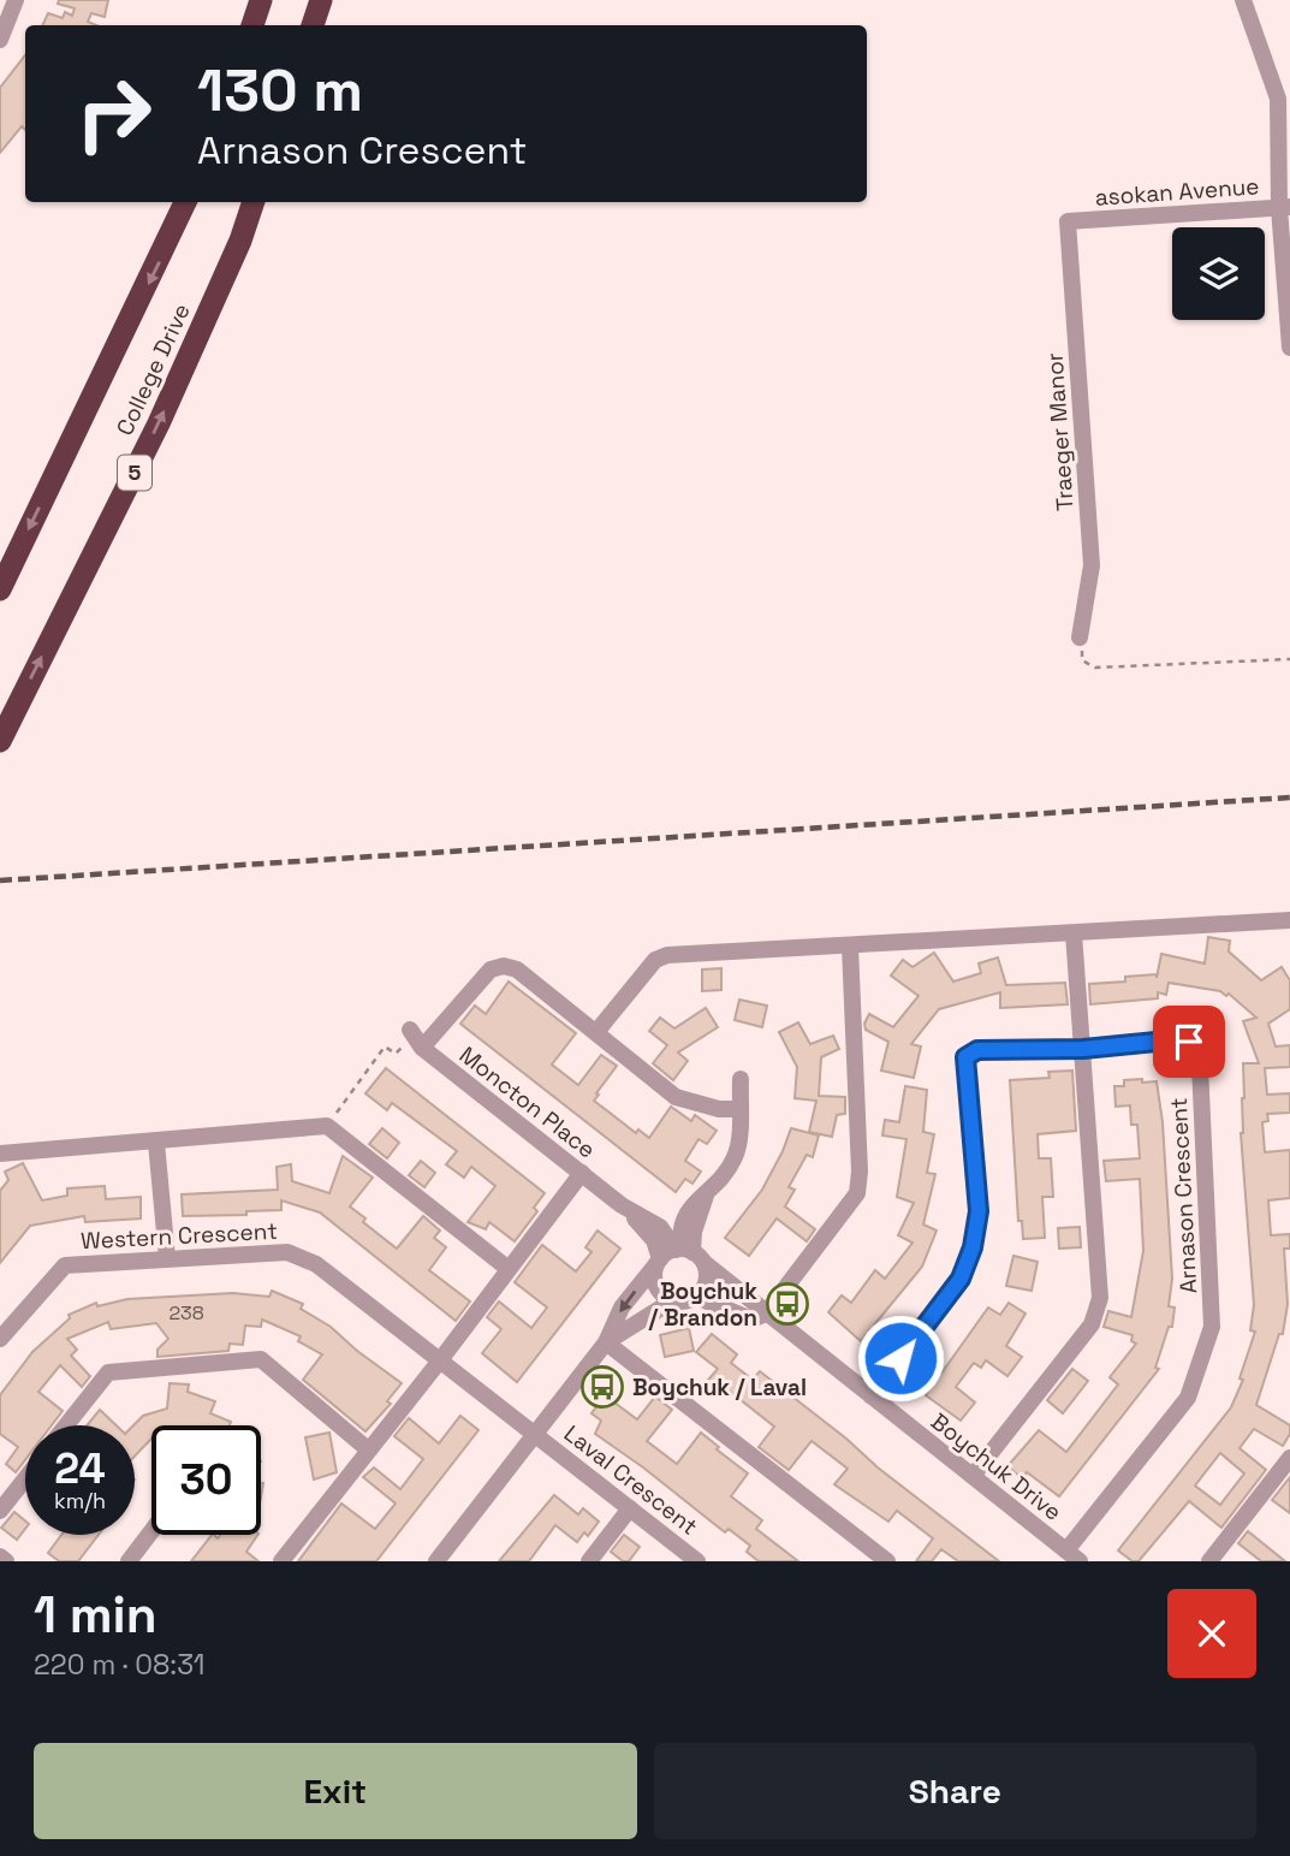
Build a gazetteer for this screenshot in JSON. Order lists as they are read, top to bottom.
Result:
{
  "streets": {
    "highway": ["College Drive", "5"],
    "street": [
      "asokan Avenue",
      "Traeger Manor",
      "Moncton Place",
      "Arnason Crescent",
      "Western Crescent",
      "Boychuk Drive",
      "Laval Crescent"
    ]
  },
  "crossings": [
    ["asokan Avenue", "Traeger Manor"],
    ["Moncton Place", "Boychuk Drive"],
    ["Arnason Crescent", "Boychuk Drive"],
    ["Western Crescent", "Laval Crescent"]
  ],
  "places": {
    "bus stop": ["Boychuk / Brandon", "Boychuk / Laval"]
  },
  "house_numbers": ["238"],
  "page": {
    "turn": ["130 m", "Arnason Crescent"],
    "speed": "24 km/h",
    "limit": "30",
    "heading": ["1 min", "220 m · 08:31"],
    "buttons": ["Exit", "Share"]
  }
}
